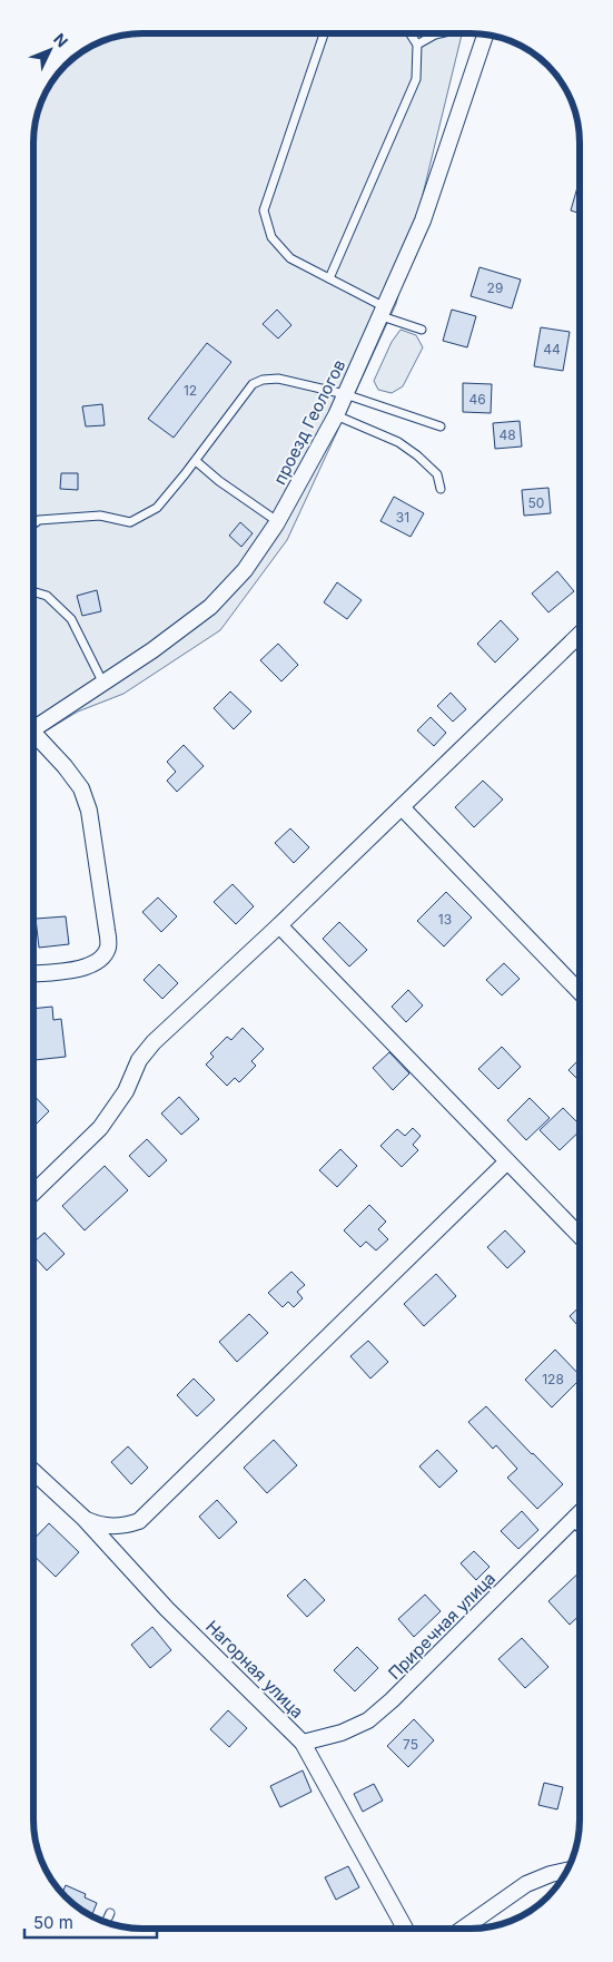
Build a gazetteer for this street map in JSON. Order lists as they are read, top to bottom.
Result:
{
  "streets": {
    "street": ["проезд Геологов", "Приречная улица", "Нагорная улица"]
  },
  "crossings": [
    ["Приречная улица", "Нагорная улица"]
  ],
  "house_numbers": [
    "29",
    "44",
    "12",
    "46",
    "48",
    "50",
    "31",
    "13",
    "128",
    "75"
  ],
  "scale_bar": "50 m",
  "north": "top right"
}
